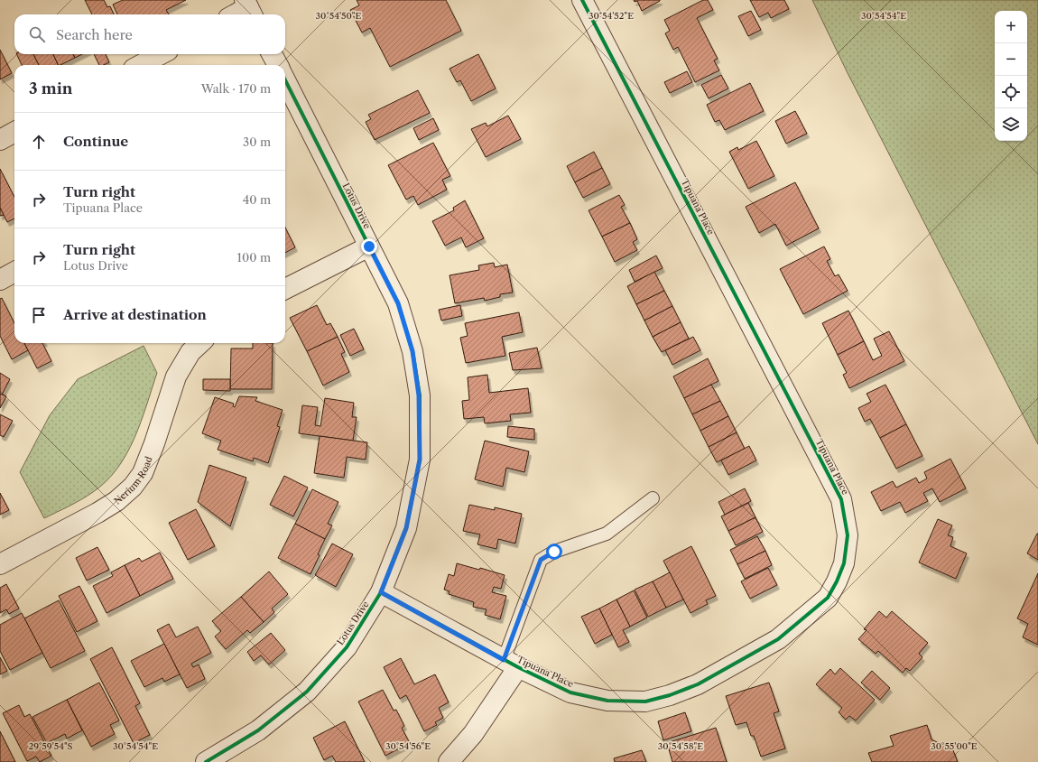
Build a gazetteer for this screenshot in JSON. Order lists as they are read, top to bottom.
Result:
{
  "streets": {
    "street": ["Lotus Drive", "Tipuana Place", "Nerium Road"]
  },
  "crossings": [
    ["Lotus Drive", "Tipuana Place"]
  ],
  "page": {
    "map_buttons": ["+", "−"],
    "search": "Search here",
    "heading": ["3 min", "Walk · 170 m"],
    "list": [
      ["Continue", "30 m"],
      ["Turn right", "Tipuana Place", "40 m"],
      ["Turn right", "Lotus Drive", "100 m"],
      "Arrive at destination"
    ]
  },
  "coordinates": [
    "30°54'50\"E",
    "30°54'52\"E",
    "30°54'54\"E",
    "29°59'54\"S",
    "30°54'56\"E",
    "30°54'58\"E",
    "30°55'00\"E"
  ]
}
